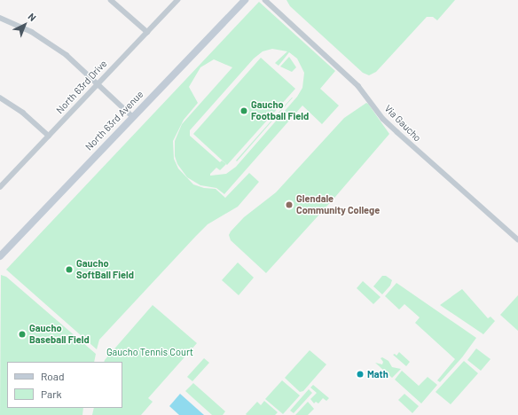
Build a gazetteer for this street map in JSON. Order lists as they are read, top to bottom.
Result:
{
  "streets": {
    "street": ["North 63rd Drive", "North 63rd Avenue", "Via Gaucho"]
  },
  "parks": ["Gaucho Tennis Court"],
  "places": [
    "Gaucho Football Field",
    "Glendale Community College",
    "Gaucho SoftBall Field",
    "Gaucho Baseball Field",
    "Math"
  ],
  "legend": ["Road", "Park"],
  "north": "top right"
}
